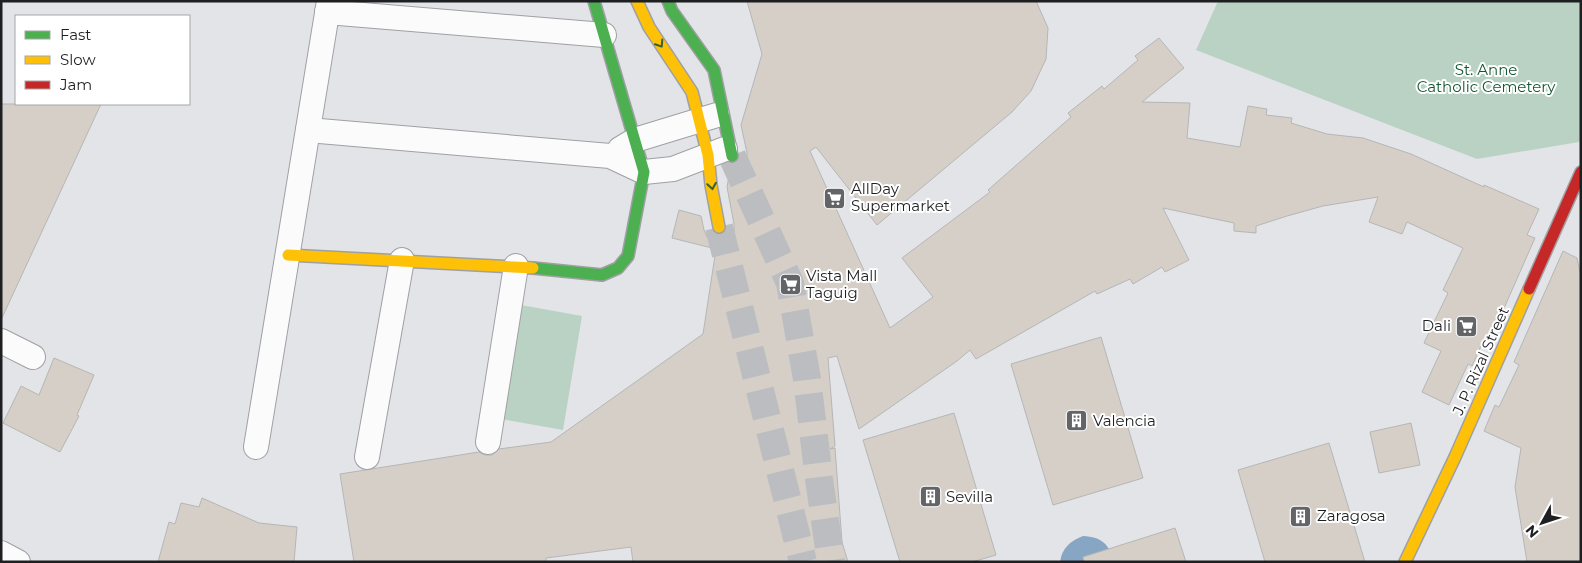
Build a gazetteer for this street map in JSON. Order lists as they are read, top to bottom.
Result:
{
  "streets": {
    "street": ["J. P. Rizal Street"]
  },
  "parks": ["St. Anne Catholic Cemetery"],
  "places": {
    "supermarket": ["AllDay Supermarket", "Vista Mall Taguig", "Dali"],
    "building": ["Valencia", "Sevilla", "Zaragosa"]
  },
  "legend": ["Fast", "Slow", "Jam"],
  "north": "bottom left"
}
